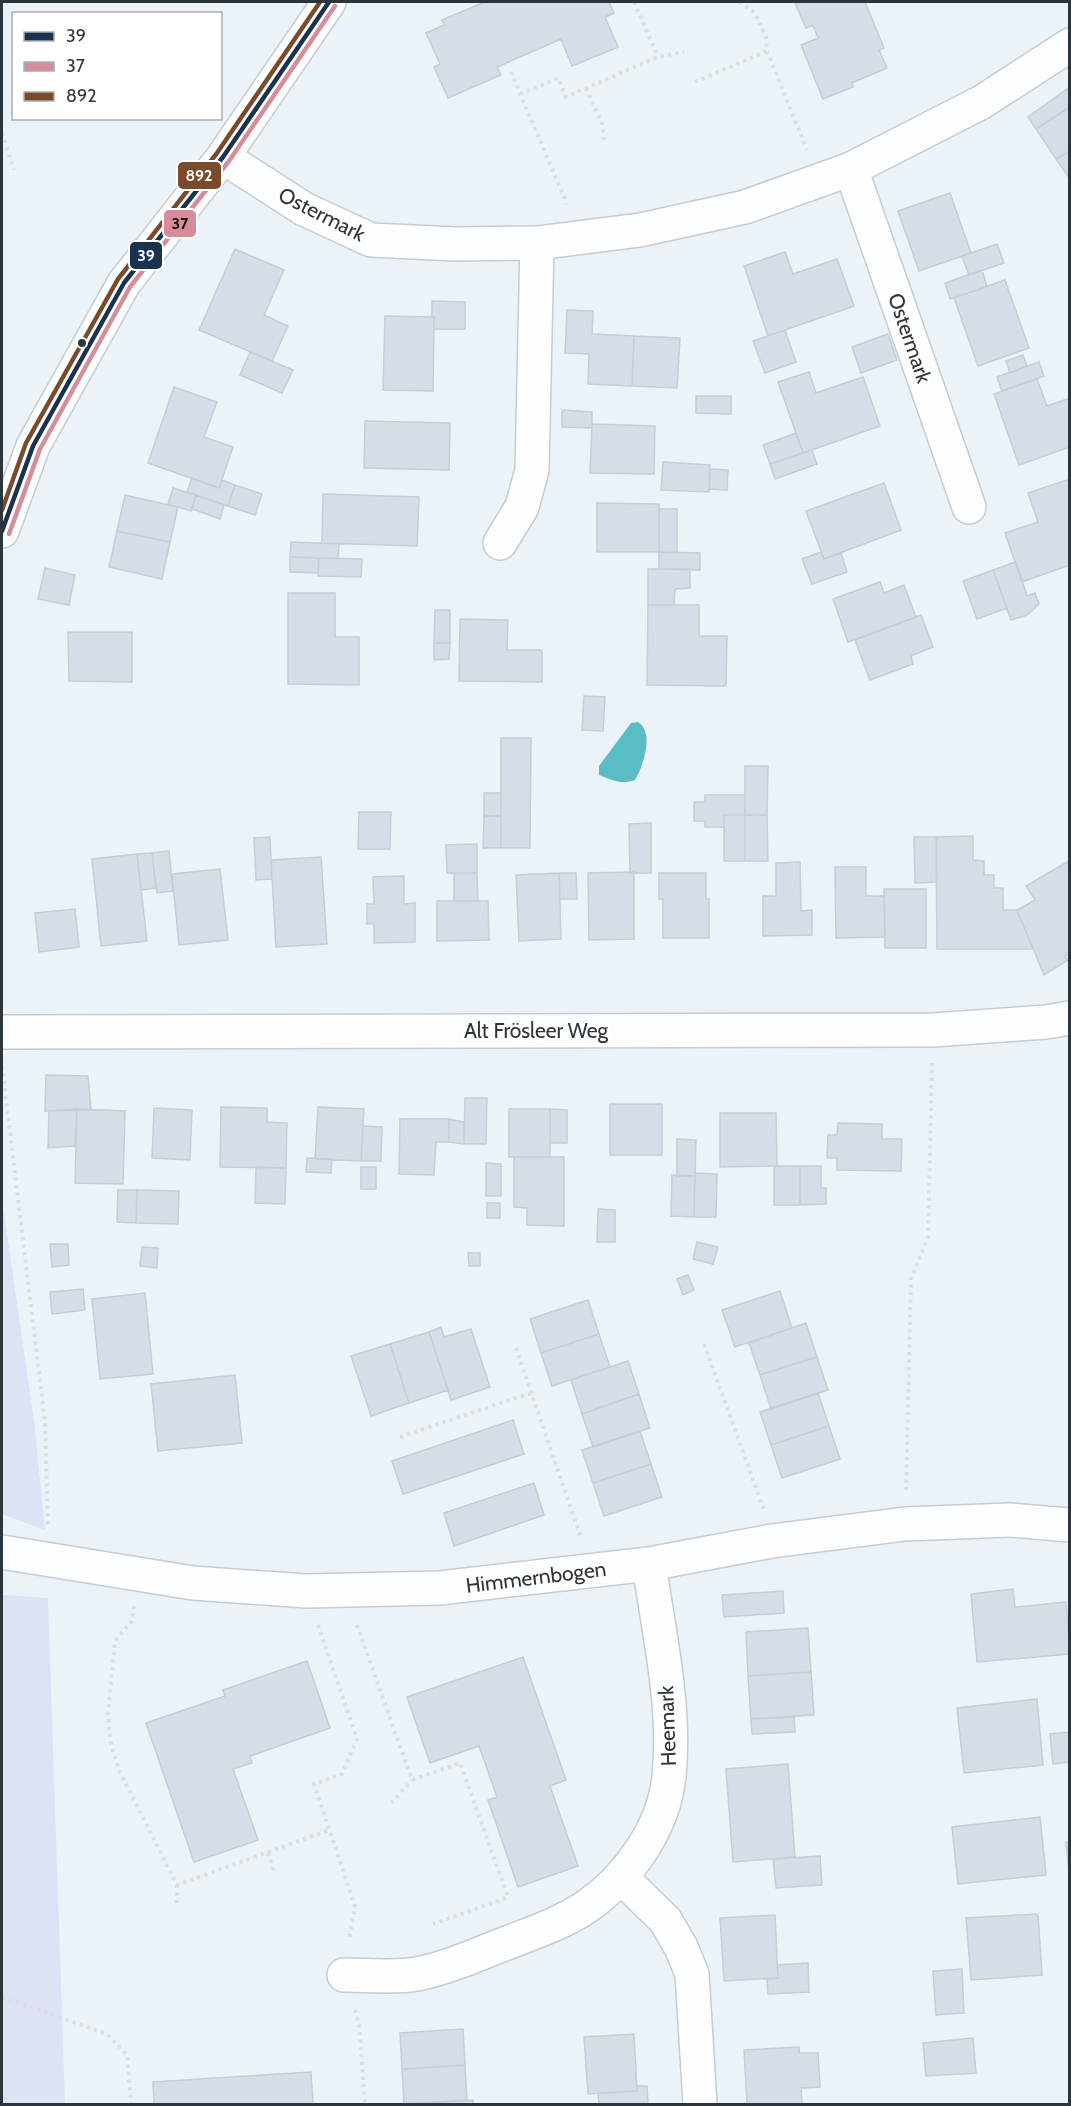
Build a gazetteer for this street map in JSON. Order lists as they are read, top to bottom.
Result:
{
  "streets": {
    "street": [
      "Ostermark",
      "Alt Frösleer Weg",
      "Himmernbogen",
      "Heemark"
    ]
  },
  "crossings": [
    ["Himmernbogen", "Heemark"]
  ],
  "lines": ["transit line 39", "transit line 892", "transit line 37"],
  "legend": ["39", "37", "892"]
}
